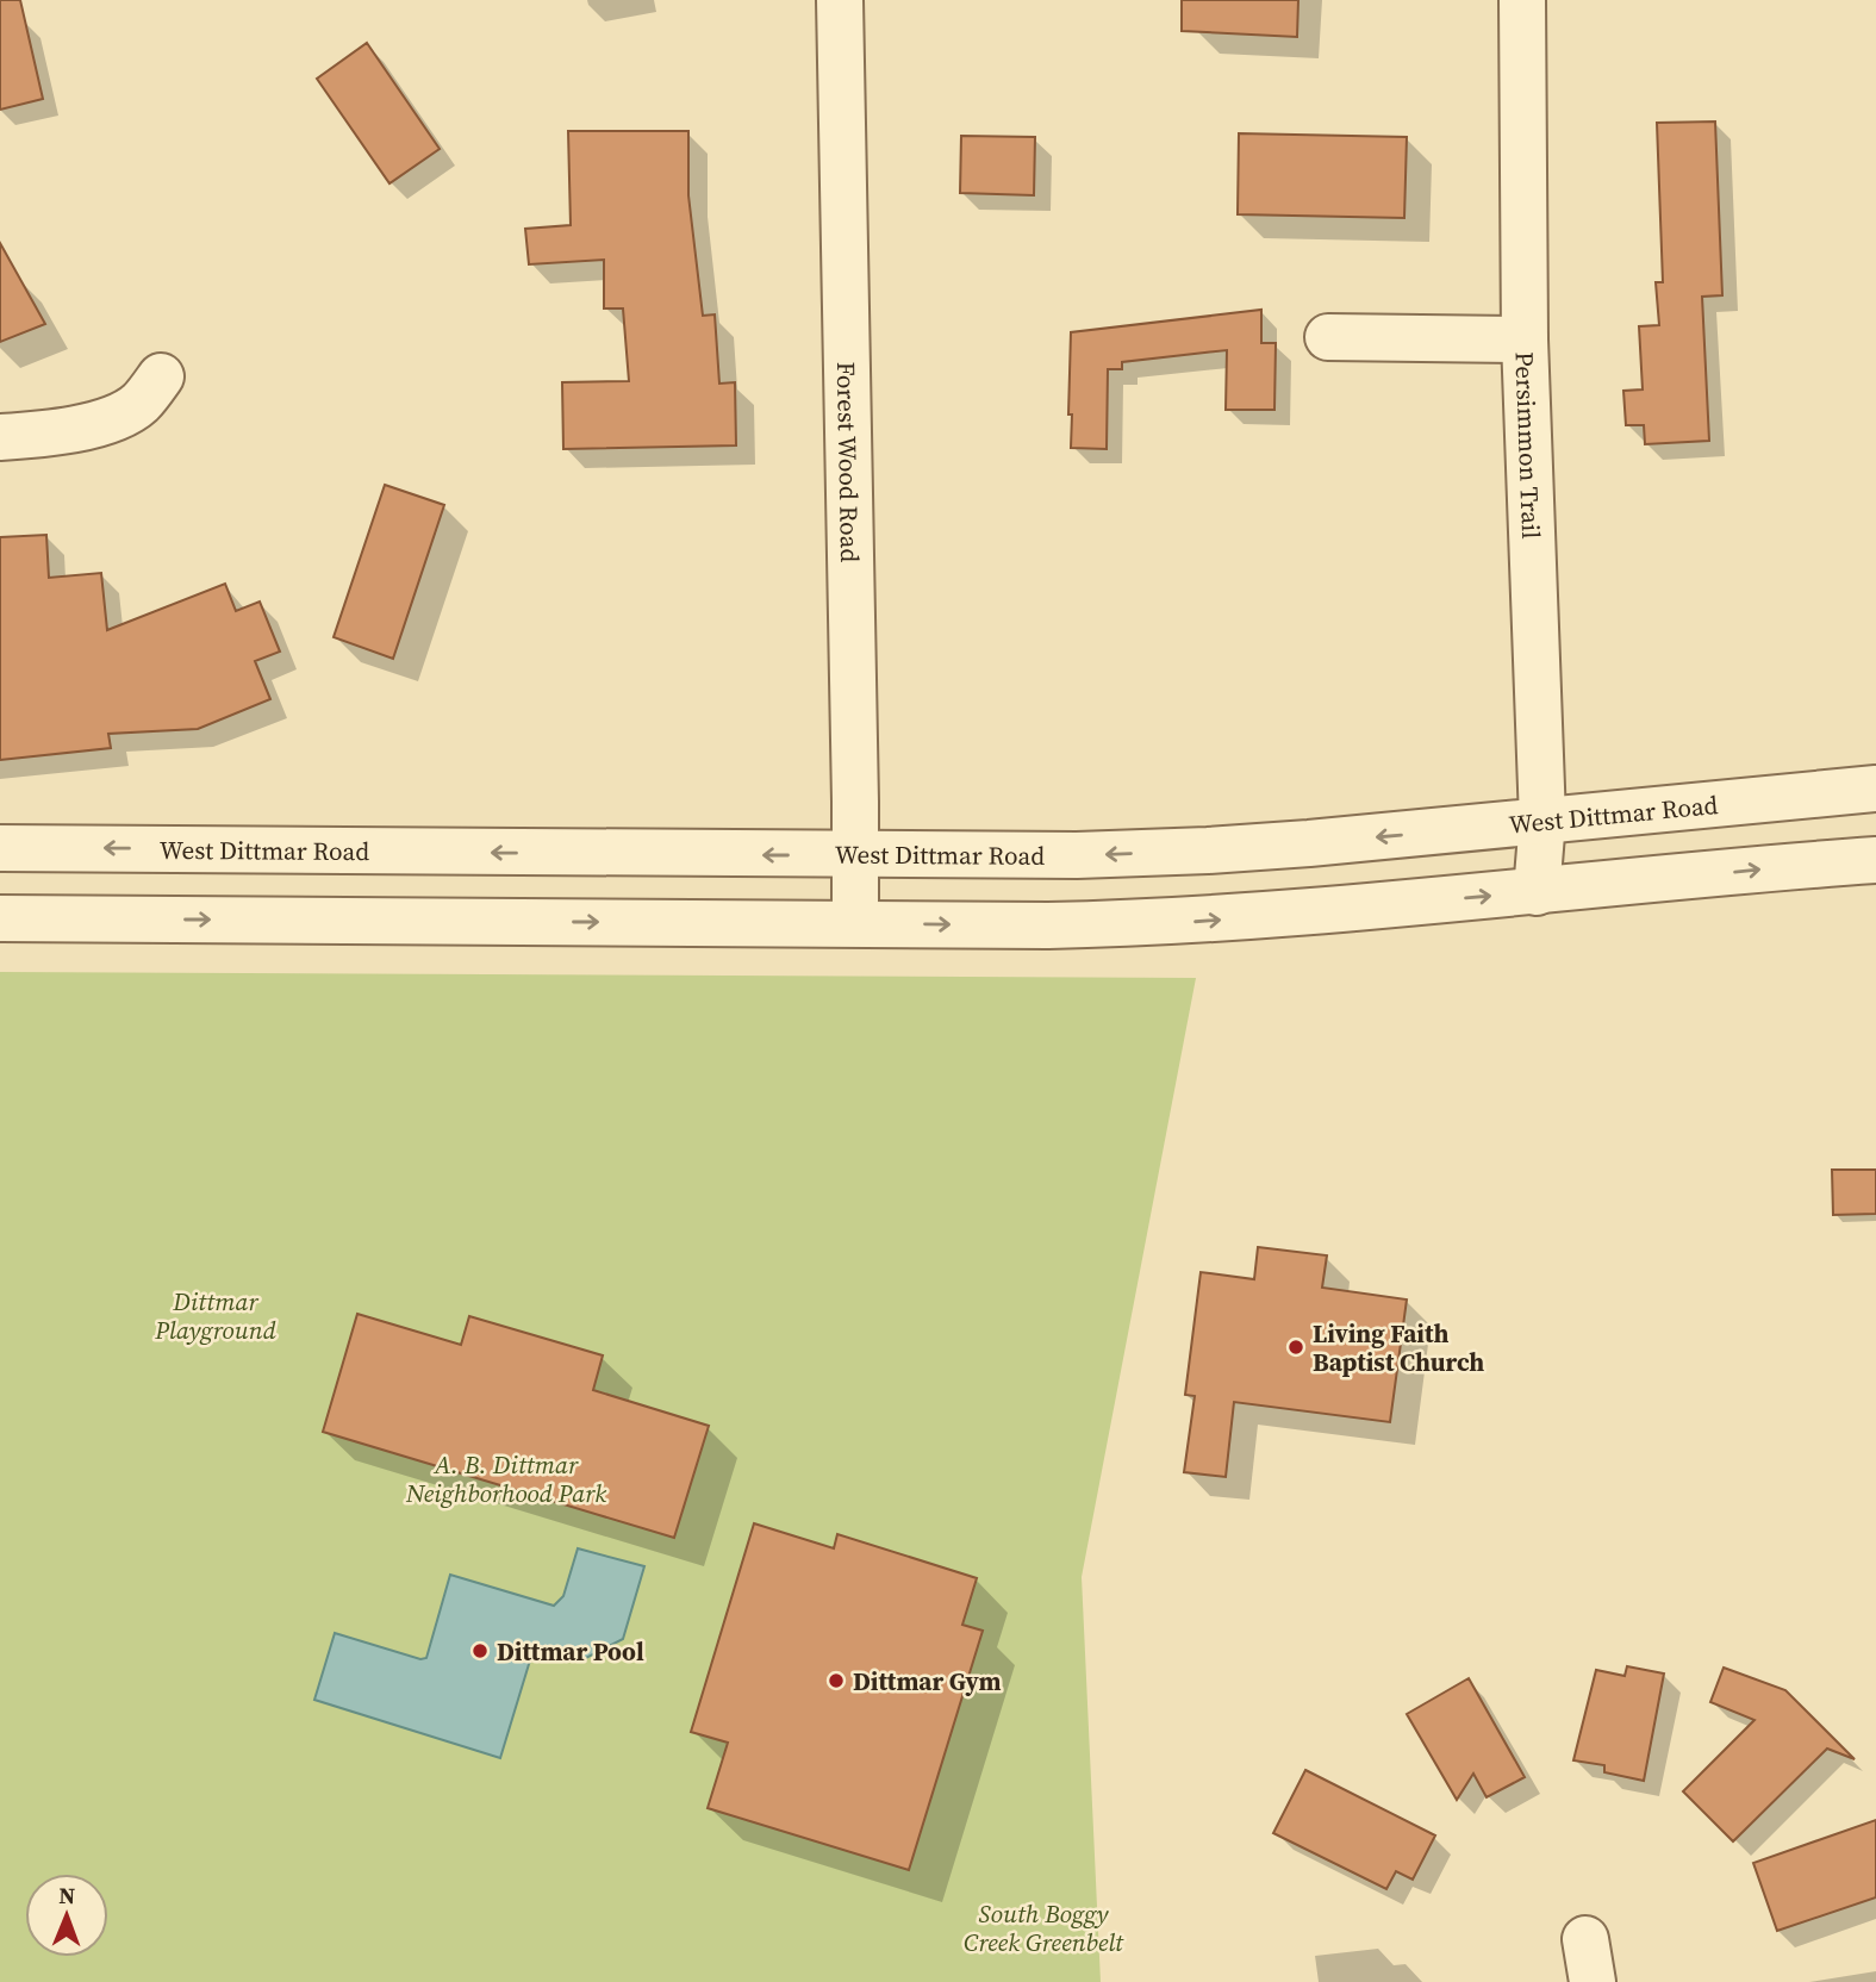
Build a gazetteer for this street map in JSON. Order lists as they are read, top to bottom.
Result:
{
  "streets": {
    "street": ["Persimmon Trail", "Forest Wood Road", "West Dittmar Road"]
  },
  "crossings": [
    ["Persimmon Trail", "West Dittmar Road"],
    ["Forest Wood Road", "West Dittmar Road"]
  ],
  "parks": ["Dittmar Playground", "A. B. Dittmar Neighborhood Park", "South Boggy Creek Greenbelt"],
  "places": ["Living Faith Baptist Church", "Dittmar Pool", "Dittmar Gym"],
  "north": "top"
}
